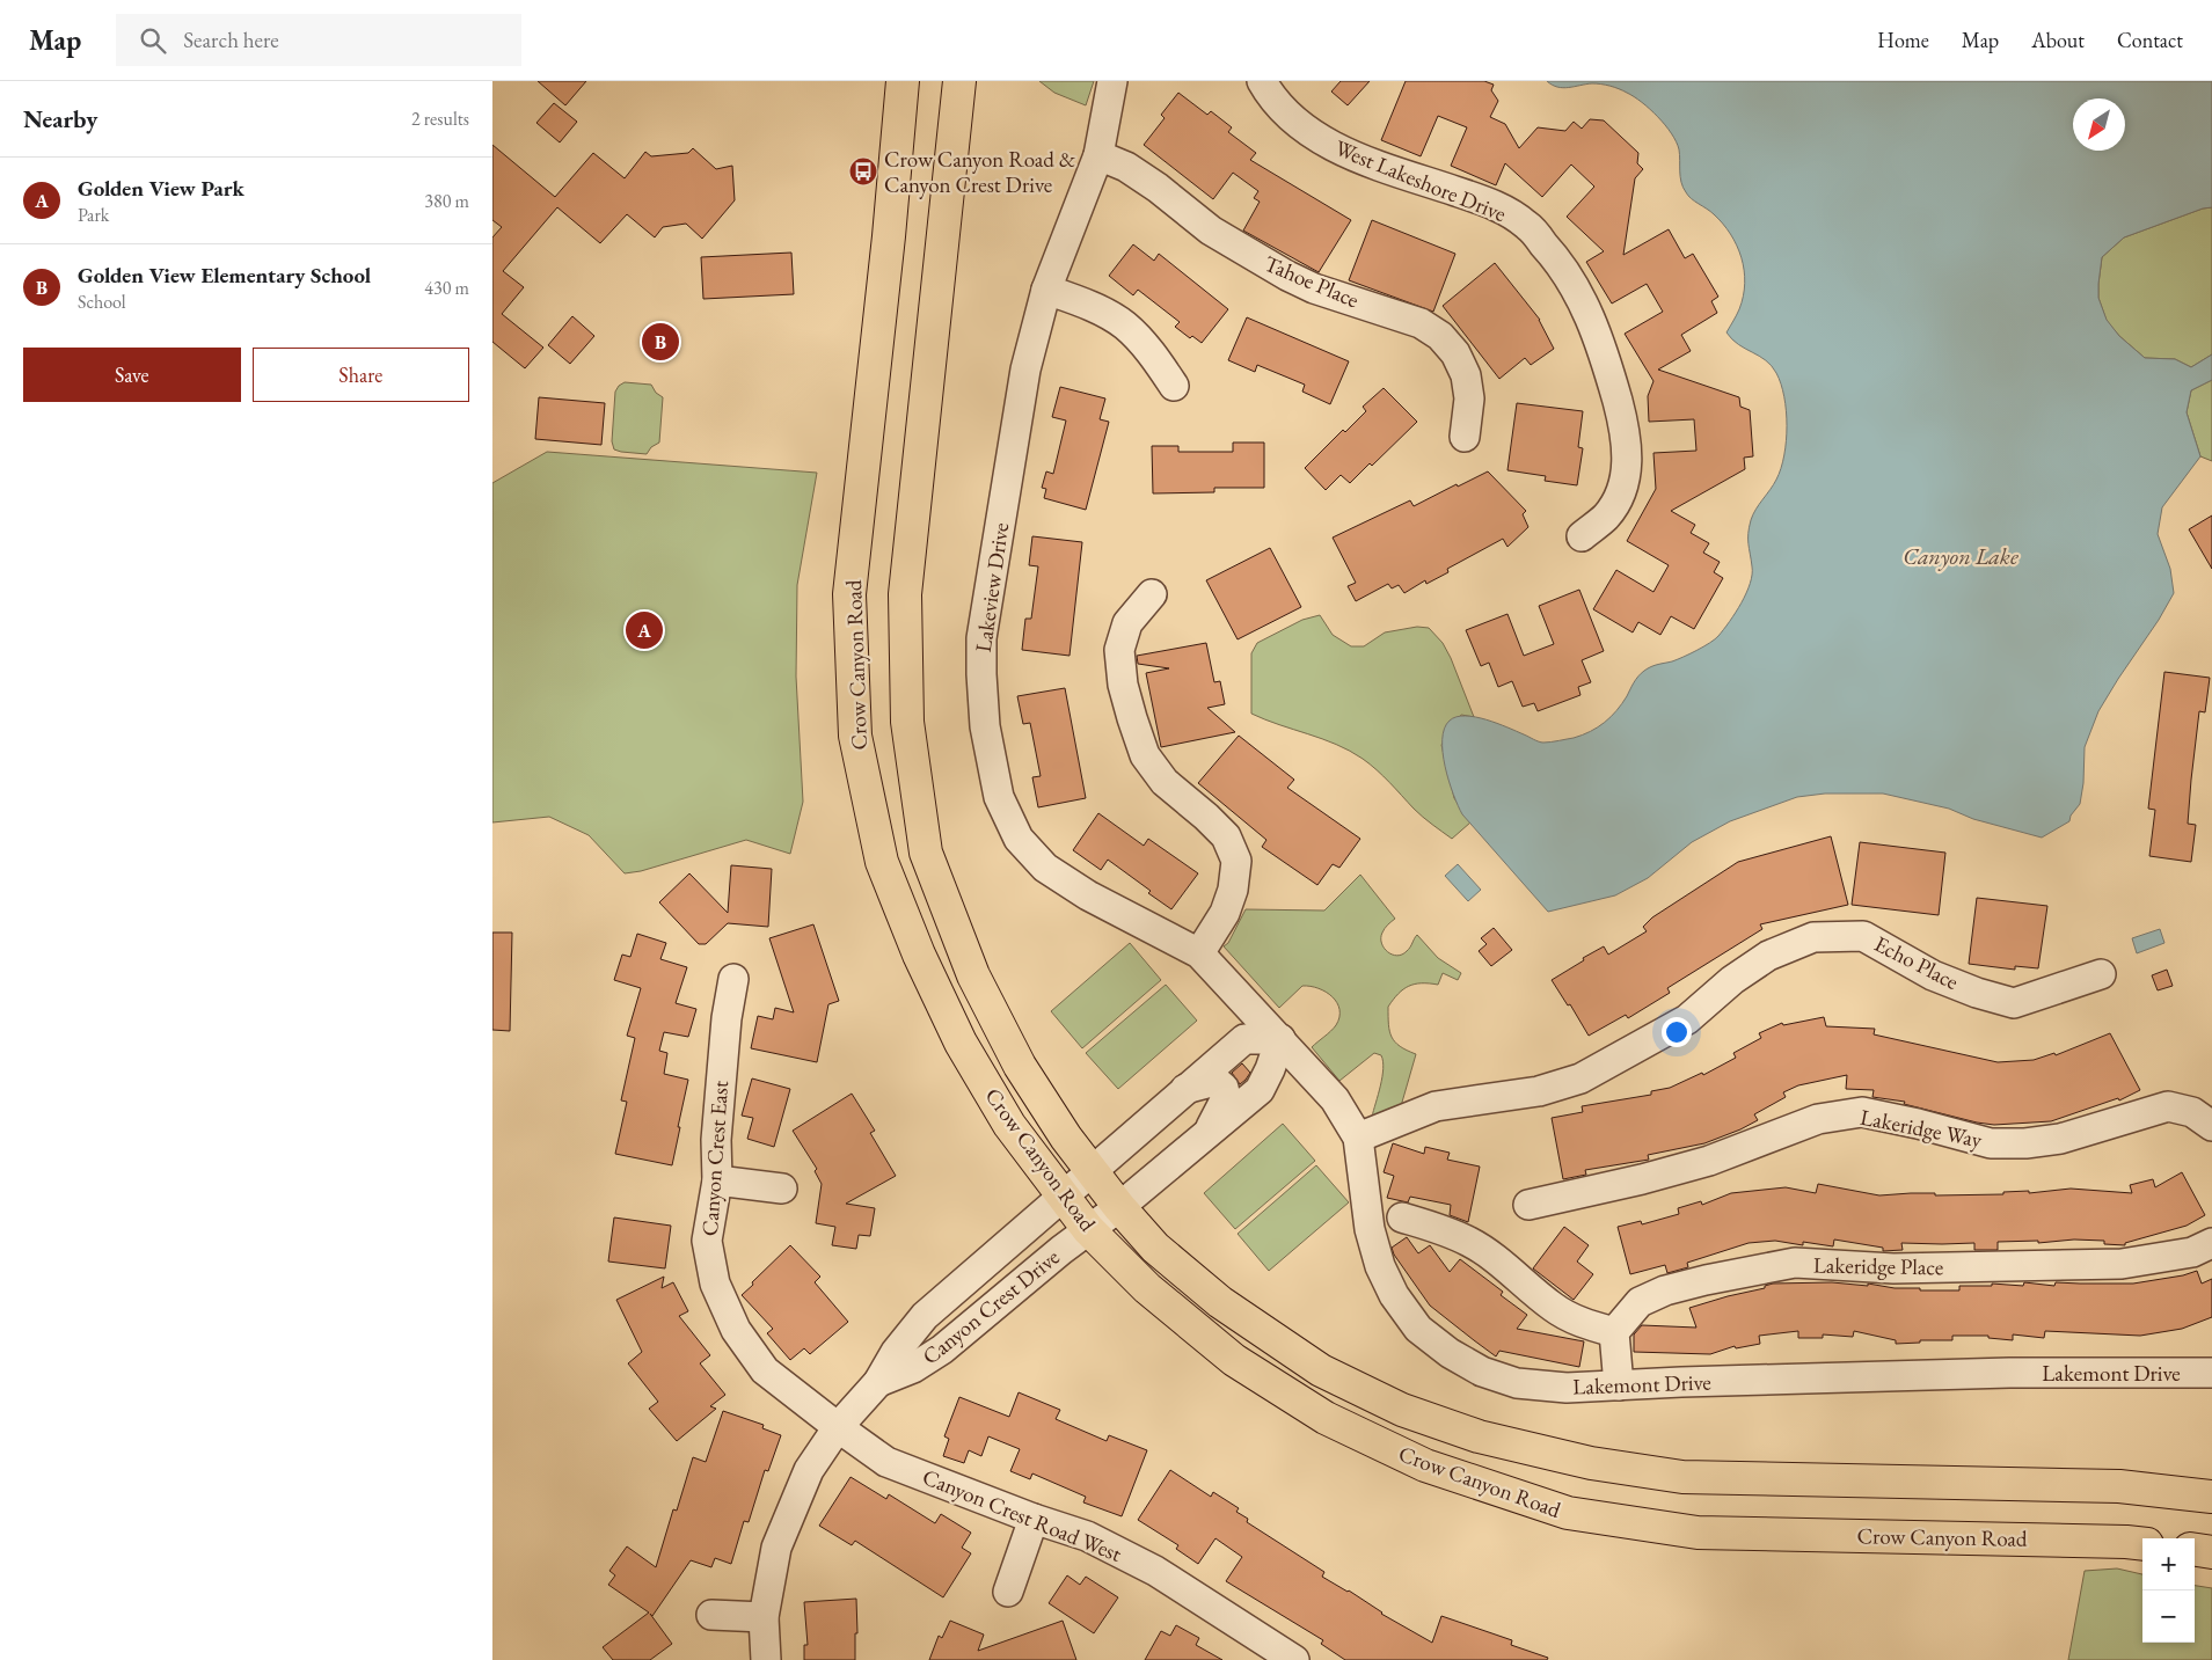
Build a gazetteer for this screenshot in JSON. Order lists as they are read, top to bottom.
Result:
{
  "streets": {
    "main road": ["Crow Canyon Road"],
    "street": [
      "West Lakeshore Drive",
      "Tahoe Place",
      "Lakeview Drive",
      "Echo Place",
      "Lakeridge Way",
      "Canyon Crest East",
      "Lakeridge Place",
      "Canyon Crest Drive",
      "Lakemont Drive",
      "Canyon Crest Road West"
    ]
  },
  "crossings": [
    ["Tahoe Place", "Lakeview Drive"],
    ["Lakeview Drive", "Canyon Crest Drive"],
    ["Lakeview Drive", "Lakemont Drive"],
    ["Crow Canyon Road", "Canyon Crest Drive"],
    ["Echo Place", "Lakemont Drive"],
    ["Canyon Crest East", "Canyon Crest Drive"],
    ["Canyon Crest East", "Canyon Crest Road West"],
    ["Canyon Crest Drive", "Lakemont Drive"],
    ["Canyon Crest Drive", "Canyon Crest Road West"]
  ],
  "water": ["Canyon Lake"],
  "places": {
    "bus stop": ["Crow Canyon Road & Canyon Crest Drive"]
  },
  "north": "bottom left",
  "page": {
    "header": "Map",
    "search": "Search here",
    "nav": [
      "Home",
      "Map",
      "About",
      "Contact"
    ],
    "heading": ["Nearby", "2 results"],
    "list": [
      {
        "mark": "A",
        "name": "Golden View Park",
        "note": "Park",
        "value": "380 m"
      },
      {
        "mark": "B",
        "name": "Golden View Elementary School",
        "note": "School",
        "value": "430 m"
      }
    ],
    "pins": ["B", "A"],
    "buttons": ["Save", "Share"],
    "map_buttons": ["+", "−"]
  }
}
